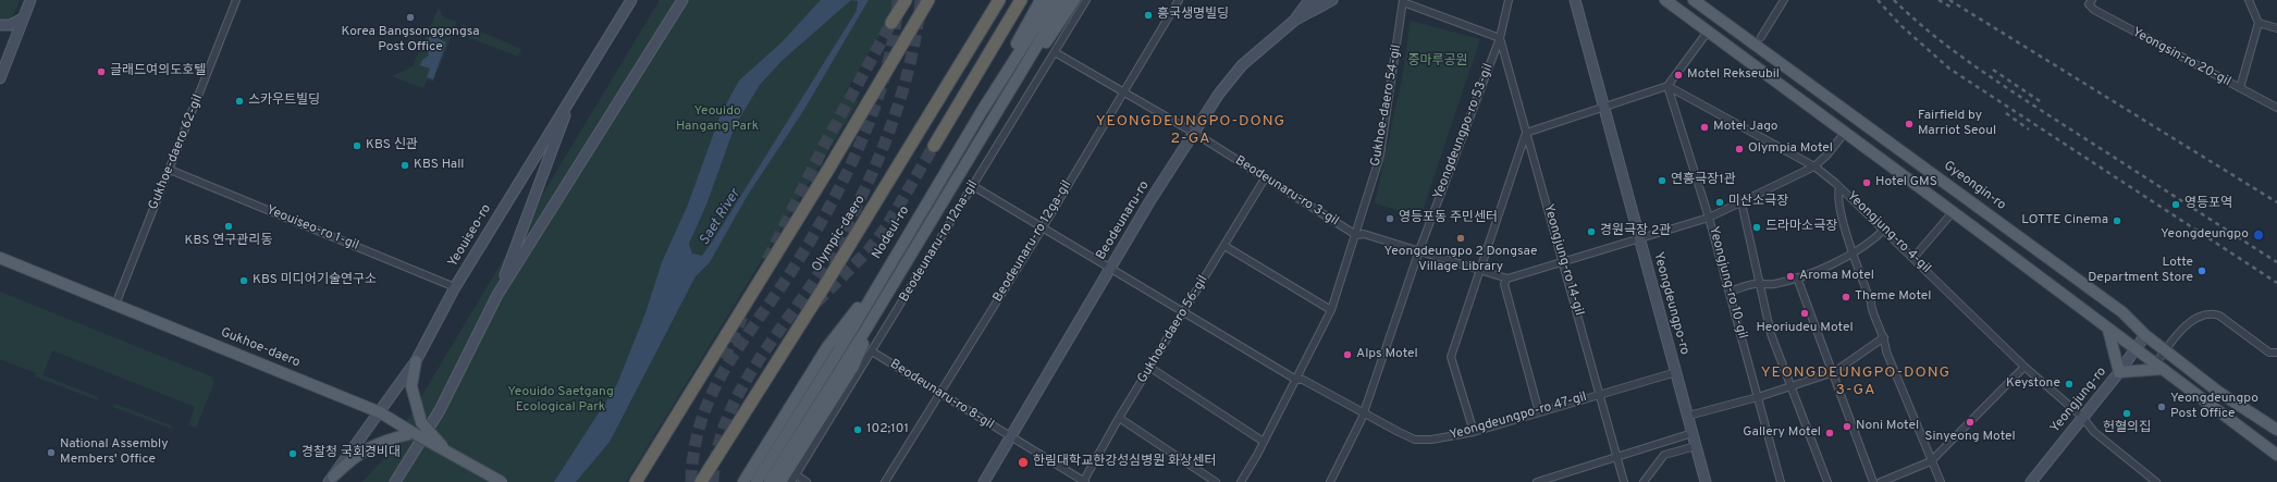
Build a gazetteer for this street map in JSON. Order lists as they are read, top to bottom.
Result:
{
  "streets": {
    "highway": ["Olympic-daero"],
    "main road": [
      "Gyeongin-ro",
      "Beodeunaru-ro",
      "Nodeul-ro",
      "Yeouiseo-ro",
      "Yeongdeungpo-ro",
      "Gukhoe-daero",
      "Yeongjung-ro"
    ],
    "street": [
      "Yeongsin-ro 20-gil",
      "Gukhoe-daero 54-gil",
      "Yeongdeungpo-ro 53-gil",
      "Gukhoe-daero 62-gil",
      "Beodeunaru-ro 3-gil",
      "Yeouiseo-ro 1-gil",
      "Yeongjung-ro 4-gil",
      "Beodeunaru-ro 12na-gil",
      "Beodeunaru-ro 12ga-gil",
      "Yeongjung-ro 14-gil",
      "Yeongjung-ro 10-gil",
      "Gukhoe-daero 56-gil",
      "Beodeunaru-ro 8-gil",
      "Yeongdeungpo-ro 47-gil"
    ]
  },
  "crossings": [
    ["Gukhoe-daero 54-gil", "Beodeunaru-ro 3-gil"],
    ["Yeongdeungpo-ro 53-gil", "Yeongjung-ro 14-gil"],
    ["Yeongdeungpo-ro 53-gil", "Yeongdeungpo-ro 47-gil"],
    ["Gukhoe-daero 62-gil", "Yeouiseo-ro 1-gil"],
    ["Gukhoe-daero 62-gil", "Gukhoe-daero"],
    ["Gyeongin-ro", "Yeongjung-ro"],
    ["Beodeunaru-ro 3-gil", "Beodeunaru-ro"],
    ["Beodeunaru-ro 3-gil", "Beodeunaru-ro 12na-gil"],
    ["Beodeunaru-ro 3-gil", "Beodeunaru-ro 12ga-gil"],
    ["Beodeunaru-ro 3-gil", "Gukhoe-daero 56-gil"],
    ["Beodeunaru-ro", "Beodeunaru-ro 8-gil"],
    ["Yeouiseo-ro 1-gil", "Yeouiseo-ro"],
    ["Yeongjung-ro 4-gil", "Yeongjung-ro 10-gil"],
    ["Yeongjung-ro 4-gil", "Yeongjung-ro"],
    ["Yeouiseo-ro", "Gukhoe-daero"],
    ["Beodeunaru-ro 12na-gil", "Beodeunaru-ro 8-gil"],
    ["Beodeunaru-ro 12ga-gil", "Beodeunaru-ro 8-gil"],
    ["Yeongjung-ro 14-gil", "Yeongdeungpo-ro 47-gil"],
    ["Yeongdeungpo-ro", "Yeongdeungpo-ro 47-gil"],
    ["Gukhoe-daero 56-gil", "Beodeunaru-ro 8-gil"]
  ],
  "districts": ["YEONGDEUNGPO-DONG 2-GA", "YEONGDEUNGPO-DONG 3-GA"],
  "water": ["Saet River"],
  "parks": ["중마루공원", "Yeouido Hangang Park", "Yeouido Saetgang Ecological Park"],
  "places": [
    "흥국생명빌딩",
    "Korea Bangsonggongsa Post Office",
    "글래드여의도호텔",
    "Motel Rekseubil",
    "스카우트빌딩",
    "Fairfield by Marriot Seoul",
    "Motel Jago",
    "KBS 신관",
    "Olympia Motel",
    "KBS Hall",
    "연흥극장1관",
    "Hotel GMS",
    "미산소극장",
    "영등포역",
    "영등포동 주민센터",
    "LOTTE Cinema",
    "KBS 연구관리동",
    "드라마소극장",
    "경원극장 2관",
    "Yeongdeungpo",
    "Yeongdeungpo 2 Dongsae Village Library",
    "Lotte Department Store",
    "Aroma Motel",
    "KBS 미디어기술연구소",
    "Theme Motel",
    "Heoriudeu Motel",
    "Alps Motel",
    "Keystone",
    "Yeongdeungpo Post Office",
    "헌혈의집",
    "Sinyeong Motel",
    "Noni Motel",
    "102;101",
    "Gallery Motel",
    "National Assembly Members' Office",
    "경찰청 국회경비대",
    "한림대학교한강성심병원 화상센터"
  ]
}
